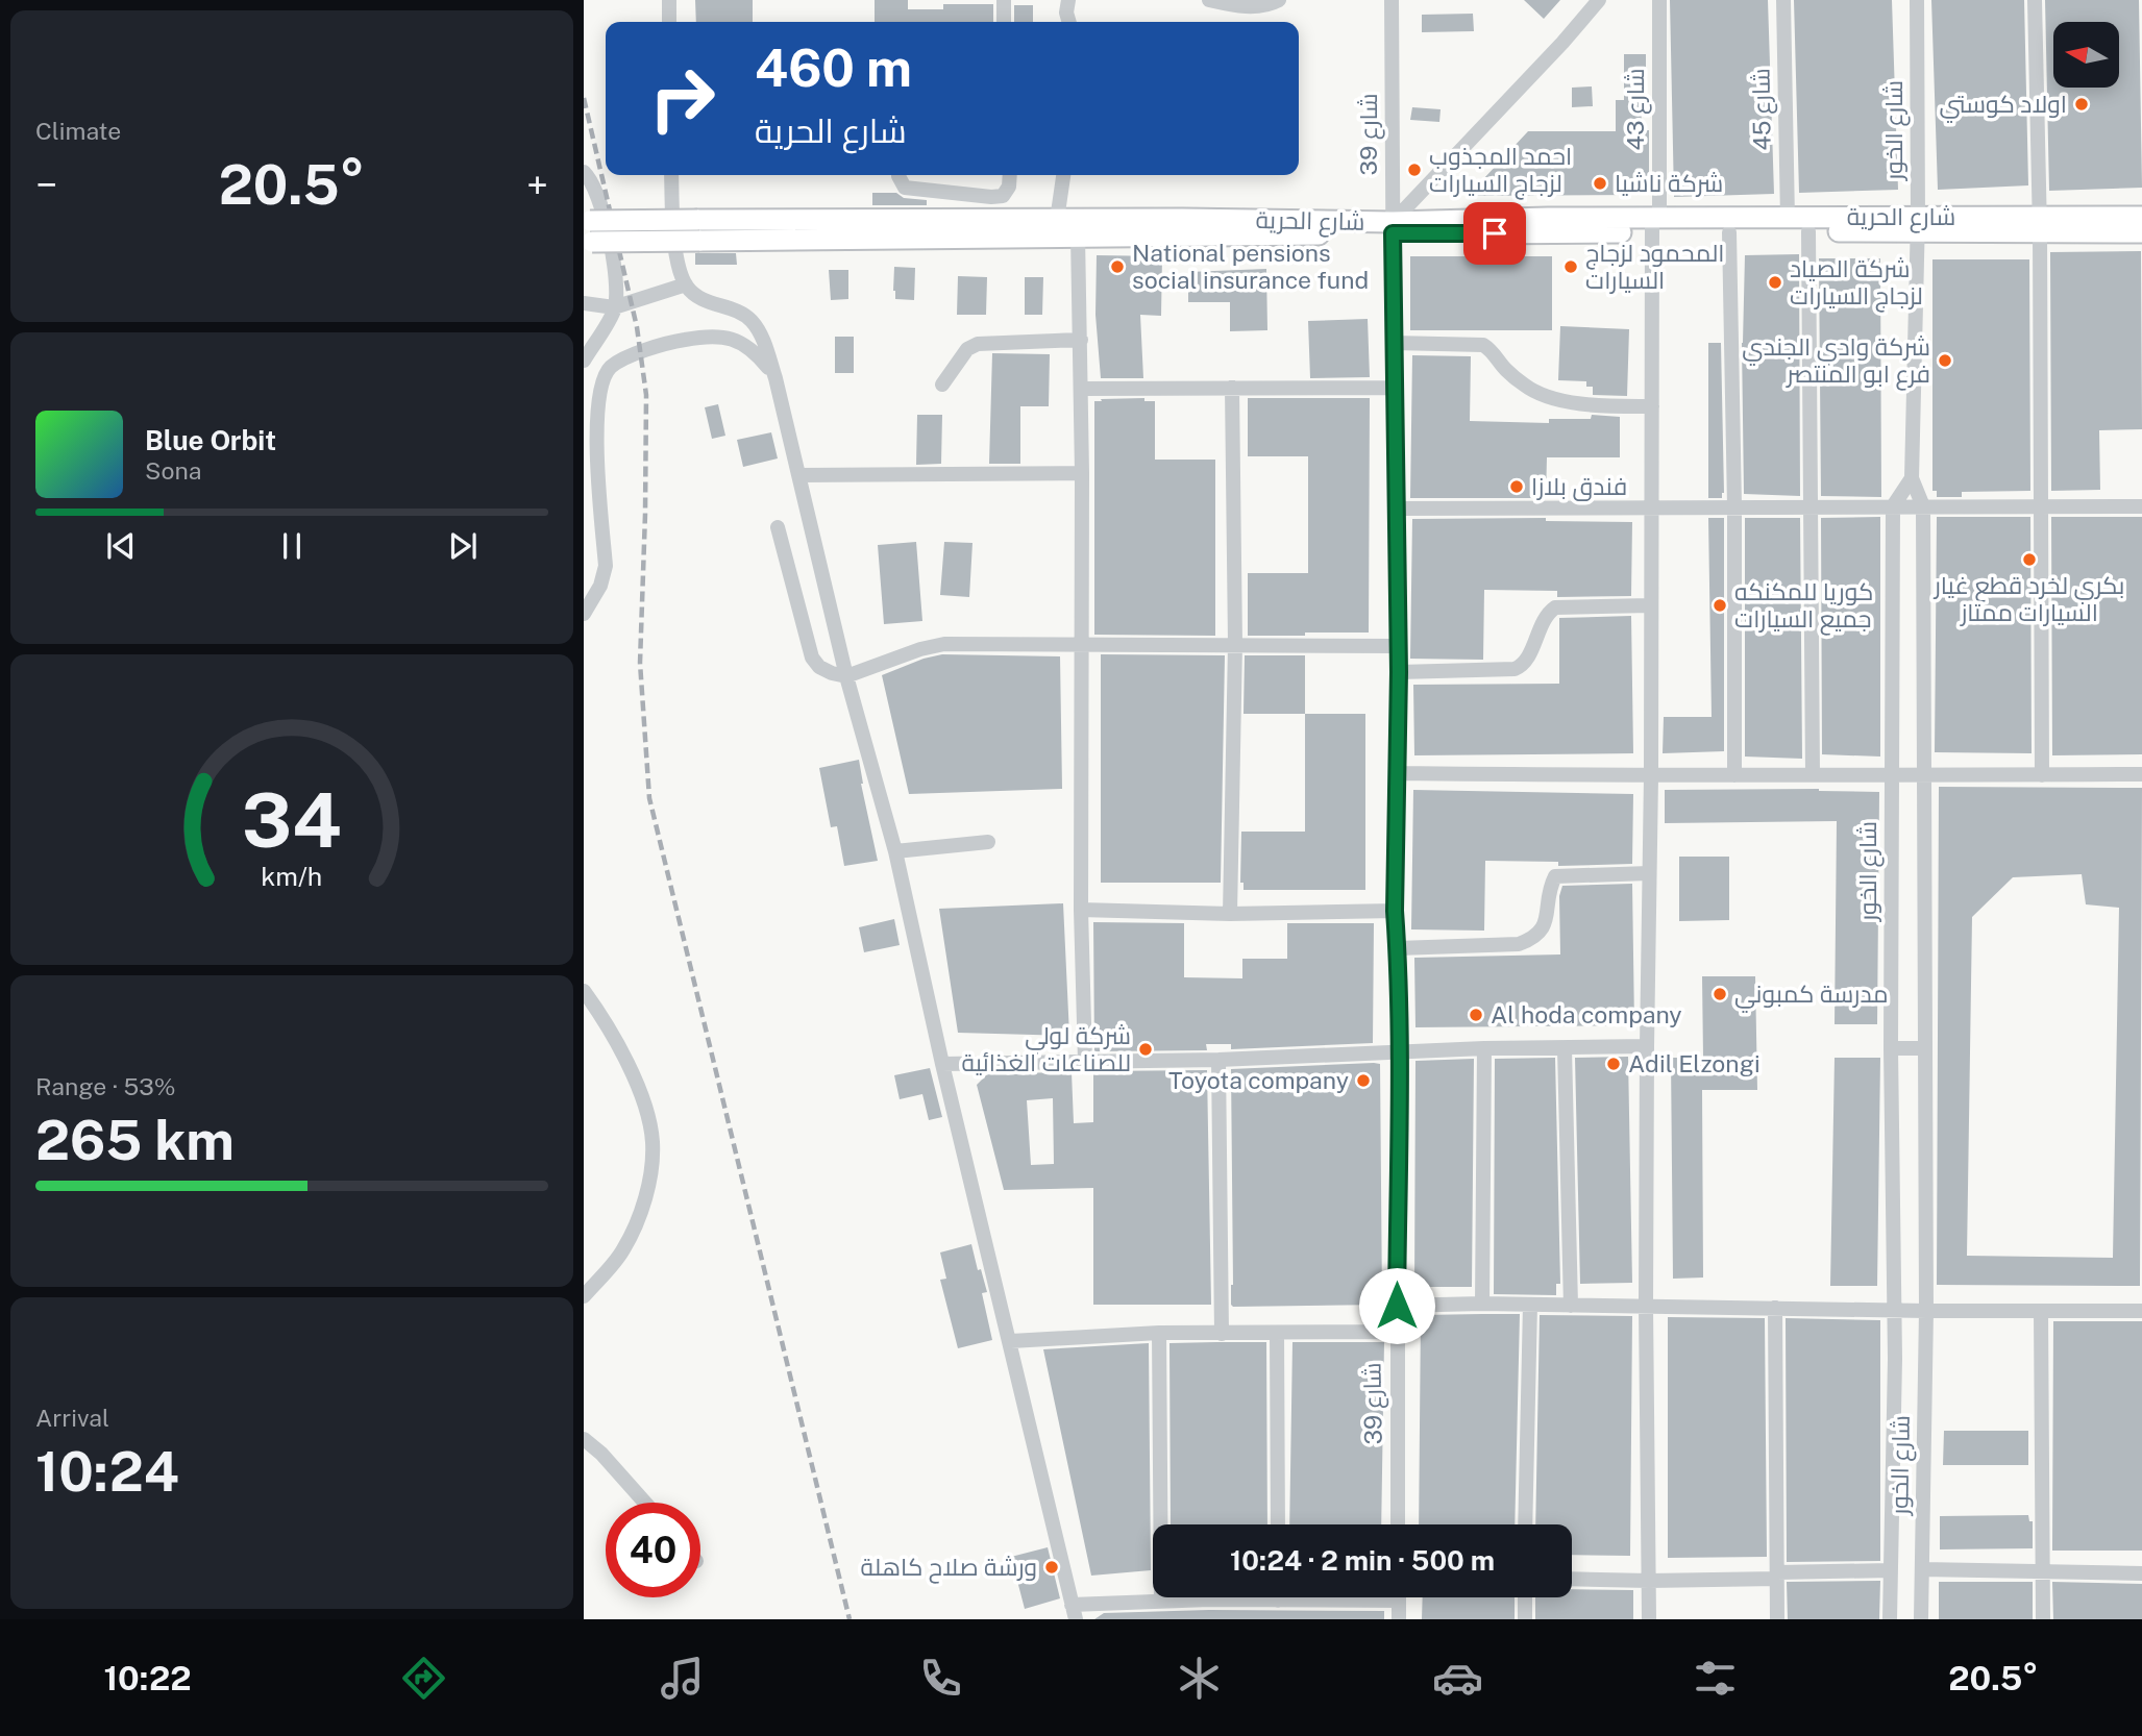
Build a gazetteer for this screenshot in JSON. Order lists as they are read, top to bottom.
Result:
{
  "streets": {
    "main road": ["شارع الحرية"],
    "street": [
      "شارع 43",
      "شارع 45",
      "شارع الخور",
      "شارع 39"
    ]
  },
  "crossings": [
    ["شارع 43", "شارع الحرية"],
    ["شارع 45", "شارع الحرية"],
    ["شارع الخور", "شارع الحرية"],
    ["شارع 39", "شارع الحرية"]
  ],
  "places": [
    "اولاد كوستي",
    "احمد المجذوب لزجاج السيارات",
    "شركة ناشيا",
    "National pensions social insurance fund",
    "المحمود لزجاج السيارات",
    "شركة الصياد لزجاج السيارات",
    "شركة وادي الجندي فرع ابو المنتصر",
    "فندق بلازا",
    "بكري لخرد قطع غيار السيارات ممتاز",
    "كوريا للمكنكه جميع السيارات",
    "مدرسة كمبوني",
    "Al hoda company",
    "شركة لولي للصناعات الغذائية",
    "Adil Elzongi",
    "Toyota company",
    "ورشة صلاح كاهلة"
  ],
  "north": "left",
  "page": {
    "tile": [
      "Climate",
      ["Range · 53%", "265 km"],
      ["Arrival", "10:24"]
    ],
    "turn": ["460 m", "شارع الحرية"],
    "heat": ["−", "20.5°", "+"],
    "song": ["Blue Orbit", "Sona"],
    "limit": "40",
    "trip": "10:24 · 2 min · 500 m",
    "tabs": ["10:22", "20.5°"],
    "gauge": ["34", "km/h"]
  }
}
